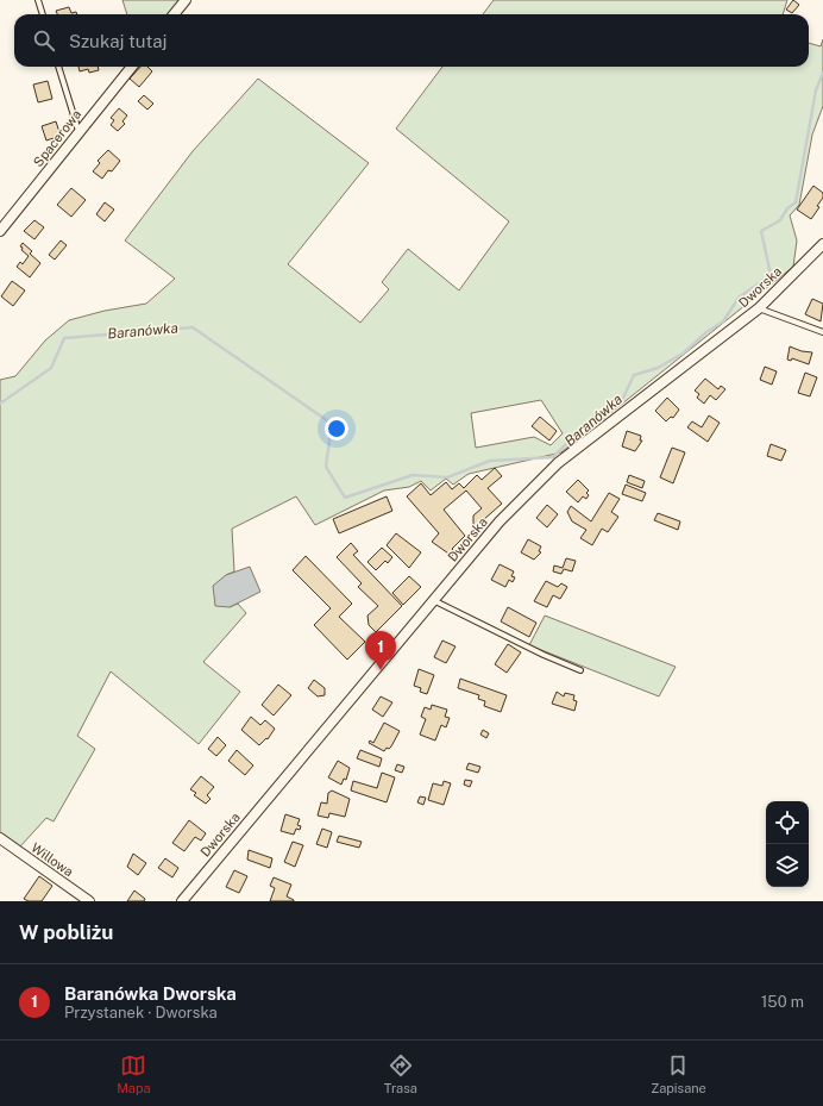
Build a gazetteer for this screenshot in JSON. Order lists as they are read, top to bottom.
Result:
{
  "streets": {
    "street": ["Spacerowa", "Dworska", "Willowa"]
  },
  "water": ["Baranówka"],
  "page": {
    "search": "Szukaj tutaj",
    "pins": "1",
    "heading": "W pobliżu",
    "list": [
      {
        "mark": "1",
        "name": "Baranówka Dworska",
        "note": "Przystanek · Dworska",
        "value": "150 m"
      }
    ],
    "nav": ["Mapa", "Trasa", "Zapisane"]
  }
}
